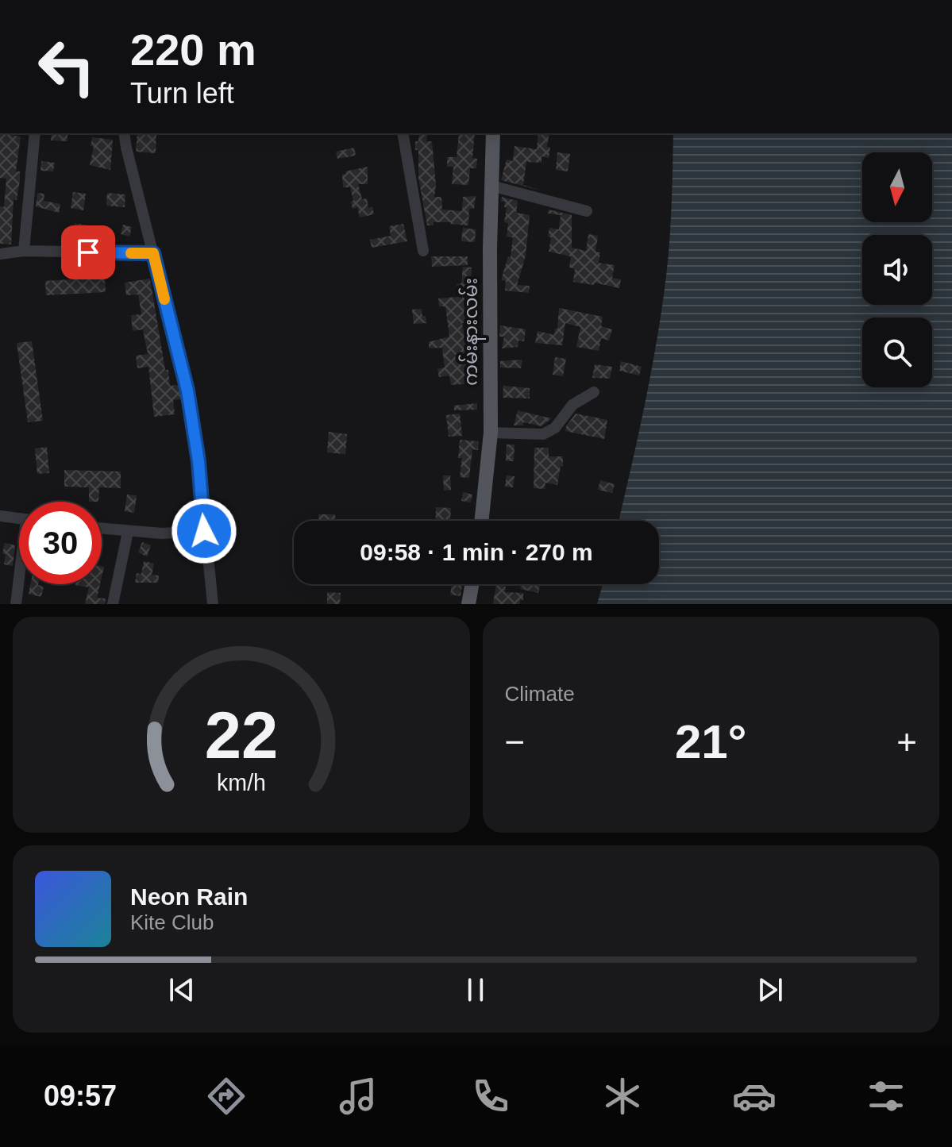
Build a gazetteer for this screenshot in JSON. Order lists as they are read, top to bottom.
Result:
{
  "streets": {
    "main road": ["ကမ်းနားလမ်း"]
  },
  "north": "bottom",
  "page": {
    "turn": ["220 m", "Turn left"],
    "limit": "30",
    "trip": "09:58 · 1 min · 270 m",
    "tile": "Climate",
    "heat": ["−", "21°", "+"],
    "song": ["Neon Rain", "Kite Club"],
    "tabs": "09:57",
    "gauge": ["22", "km/h"]
  }
}
